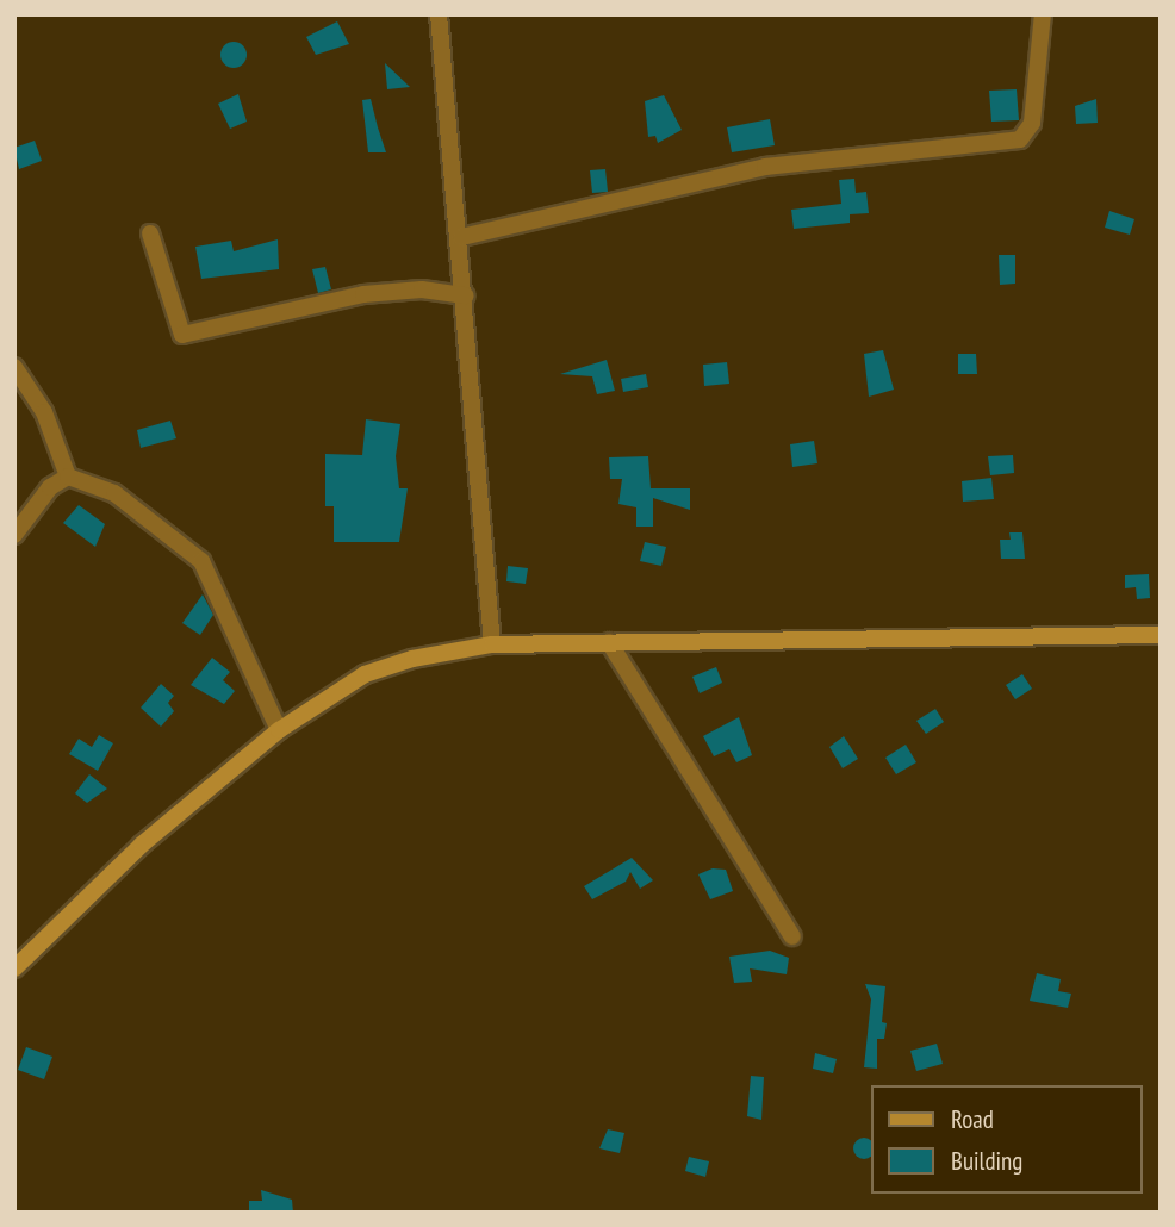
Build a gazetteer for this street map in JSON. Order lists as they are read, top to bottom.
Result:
{
  "legend": ["Road", "Building"]
}
